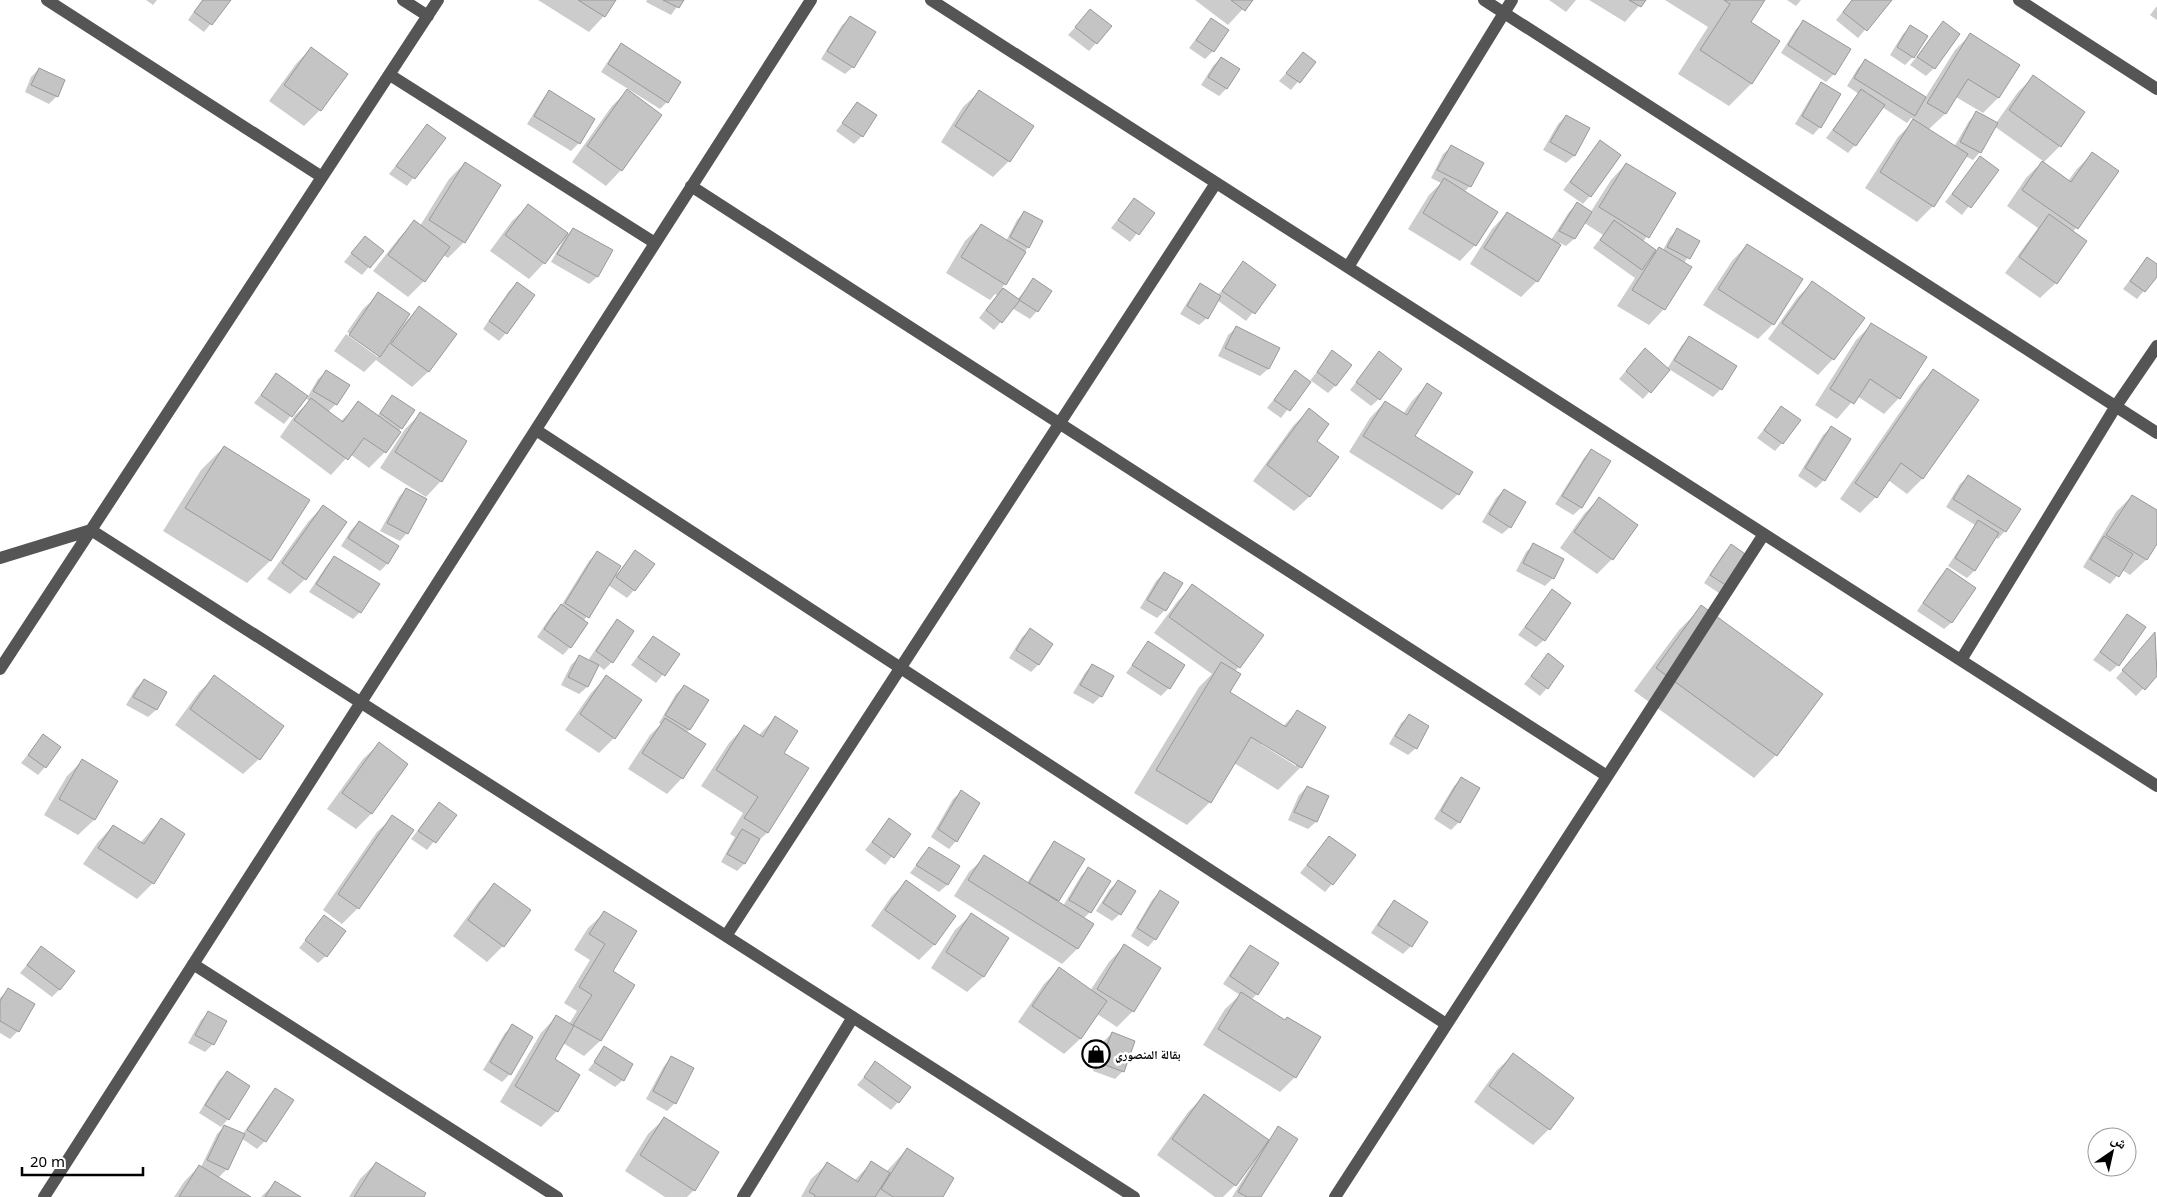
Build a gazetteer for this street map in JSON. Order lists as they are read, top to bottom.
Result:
{
  "places": {
    "shop": ["بقالة المنصوري"]
  },
  "scale_bar": "20 m",
  "north": "top right"
}
